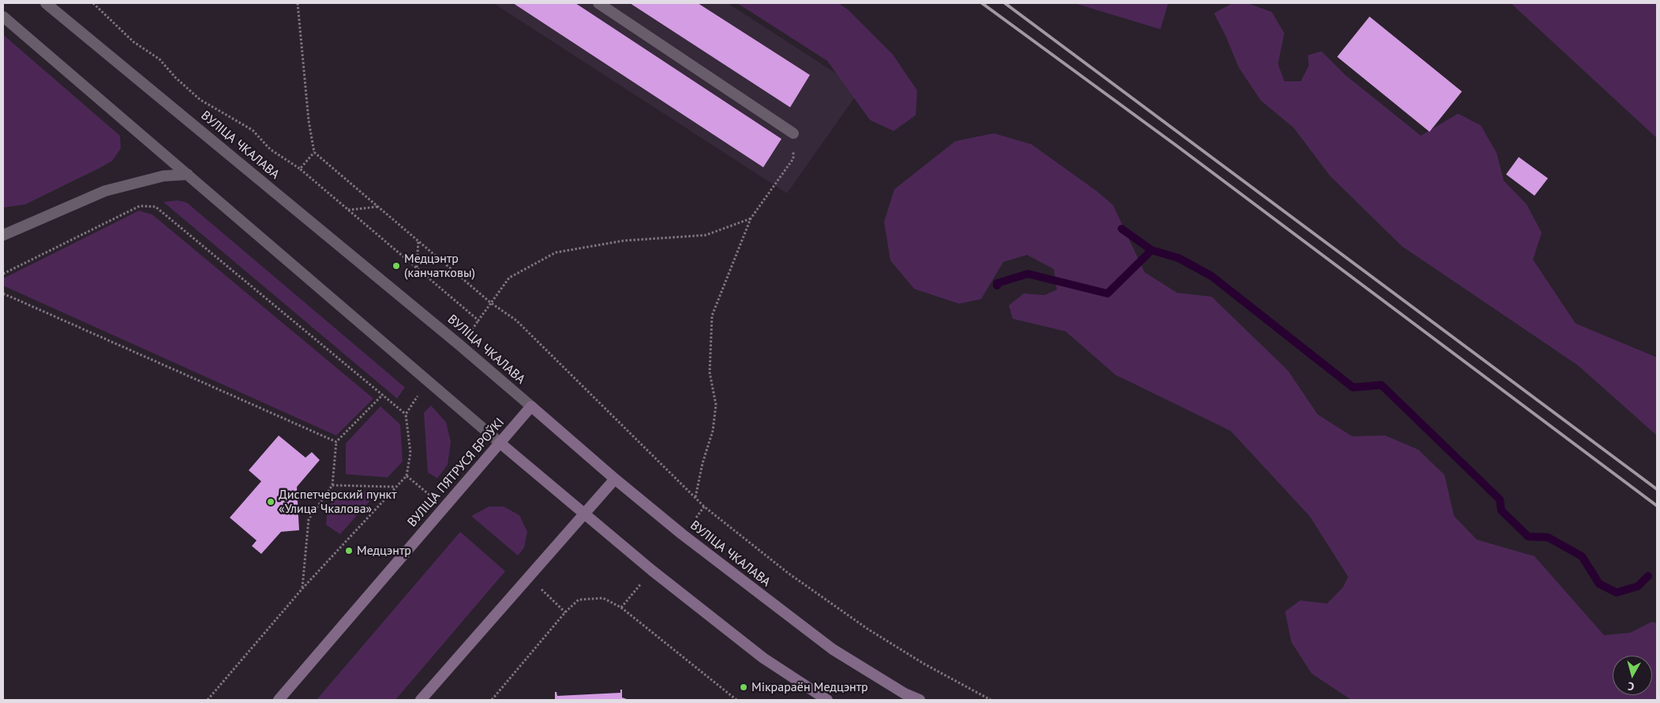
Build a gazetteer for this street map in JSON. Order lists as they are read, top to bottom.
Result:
{
  "streets": {
    "main road": ["ВУЛІЦА ЧКАЛАВА", "ВУЛІЦА ПЯТРУСЯ БРОЎКІ"]
  },
  "crossings": [
    ["ВУЛІЦА ЧКАЛАВА", "ВУЛІЦА ПЯТРУСЯ БРОЎКІ"]
  ],
  "places": [
    "Медцэнтр (канчатковы)",
    "Диспетчерский пункт «Улица Чкалова»",
    "Медцэнтр",
    "Мікрараён Медцэнтр"
  ],
  "north": "bottom"
}
